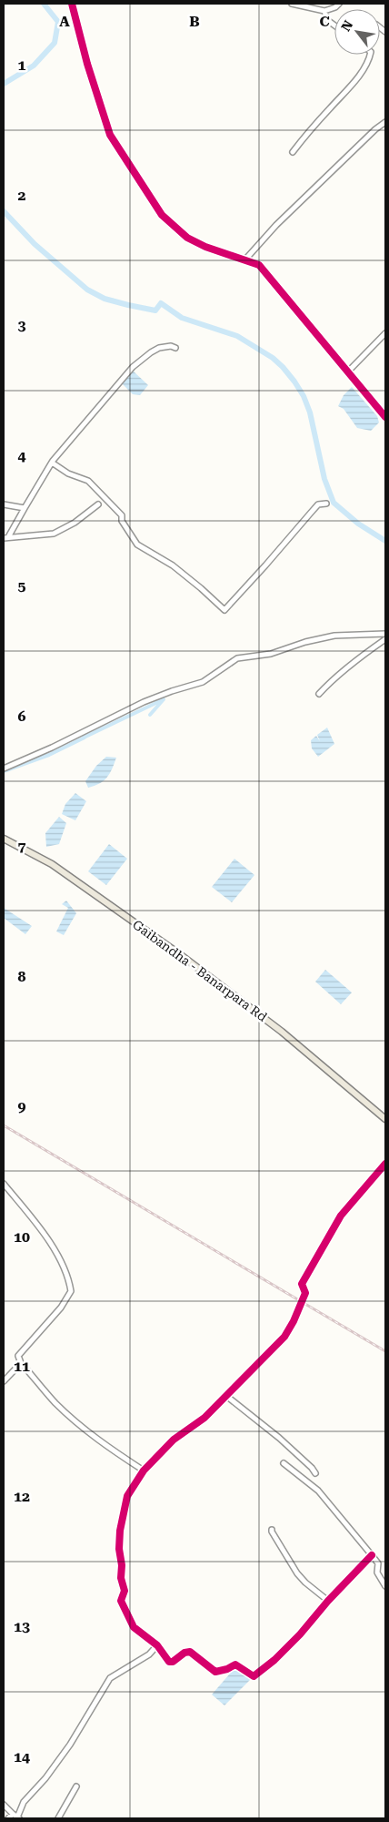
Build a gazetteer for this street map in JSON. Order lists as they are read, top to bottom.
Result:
{
  "streets": {
    "main road": ["Gaibandha - Banarpara Rd"]
  },
  "north": "top left",
  "grid": {
    "columns": ["A", "B", "C"],
    "rows": [
      "1",
      "2",
      "3",
      "4",
      "5",
      "6",
      "7",
      "8",
      "9",
      "10",
      "11",
      "12",
      "13",
      "14"
    ]
  }
}
